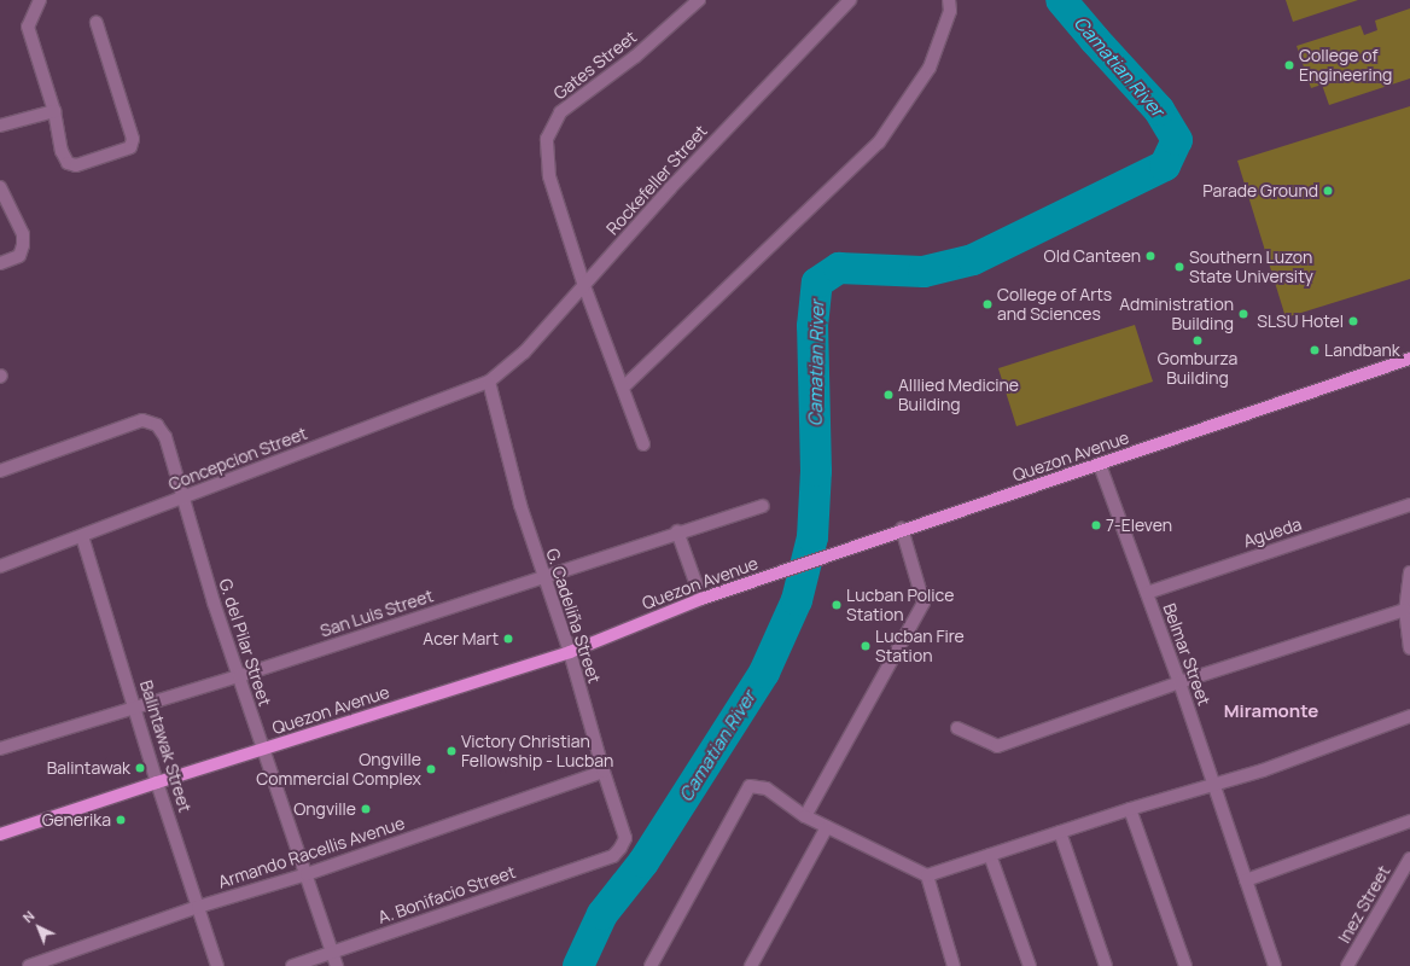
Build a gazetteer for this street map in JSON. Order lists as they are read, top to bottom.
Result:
{
  "streets": {
    "main road": ["Quezon Avenue"],
    "street": [
      "Gates Street",
      "Rockefeller Street",
      "Concepcion Street",
      "Agueda",
      "San Luis Street",
      "G. Cadeliña Street",
      "G. del Pilar Street",
      "Belmar Street",
      "Balintawak Street",
      "Armando Racellis Avenue",
      "A. Bonifacio Street",
      "Inez Street"
    ]
  },
  "crossings": [
    ["Gates Street", "Rockefeller Street"],
    ["Rockefeller Street", "Concepcion Street"],
    ["Rockefeller Street", "G. Cadeliña Street"],
    ["Quezon Avenue", "G. Cadeliña Street"],
    ["Quezon Avenue", "G. del Pilar Street"],
    ["Quezon Avenue", "Belmar Street"],
    ["Quezon Avenue", "Balintawak Street"],
    ["Concepcion Street", "G. Cadeliña Street"],
    ["Concepcion Street", "G. del Pilar Street"],
    ["Concepcion Street", "Balintawak Street"],
    ["Agueda", "Belmar Street"],
    ["San Luis Street", "G. Cadeliña Street"],
    ["San Luis Street", "G. del Pilar Street"],
    ["San Luis Street", "Balintawak Street"],
    ["G. Cadeliña Street", "Armando Racellis Avenue"],
    ["G. Cadeliña Street", "A. Bonifacio Street"],
    ["G. del Pilar Street", "Armando Racellis Avenue"],
    ["G. del Pilar Street", "A. Bonifacio Street"],
    ["Balintawak Street", "Armando Racellis Avenue"]
  ],
  "districts": ["Miramonte"],
  "water": ["Camatian River"],
  "places": [
    "College of Engineering",
    "Parade Ground",
    "Old Canteen",
    "Southern Luzon State University",
    "College of Arts and Sciences",
    "Administration Building",
    "SLSU Hotel",
    "Gomburza Building",
    "Landbank",
    "Alllied Medicine Building",
    "7-Eleven",
    "Lucban Police Station",
    "Acer Mart",
    "Lucban Fire Station",
    "Victory Christian Fellowship - Lucban",
    "Balintawak",
    "Ongville Commercial Complex",
    "Ongville",
    "Generika"
  ],
  "north": "top left"
}
